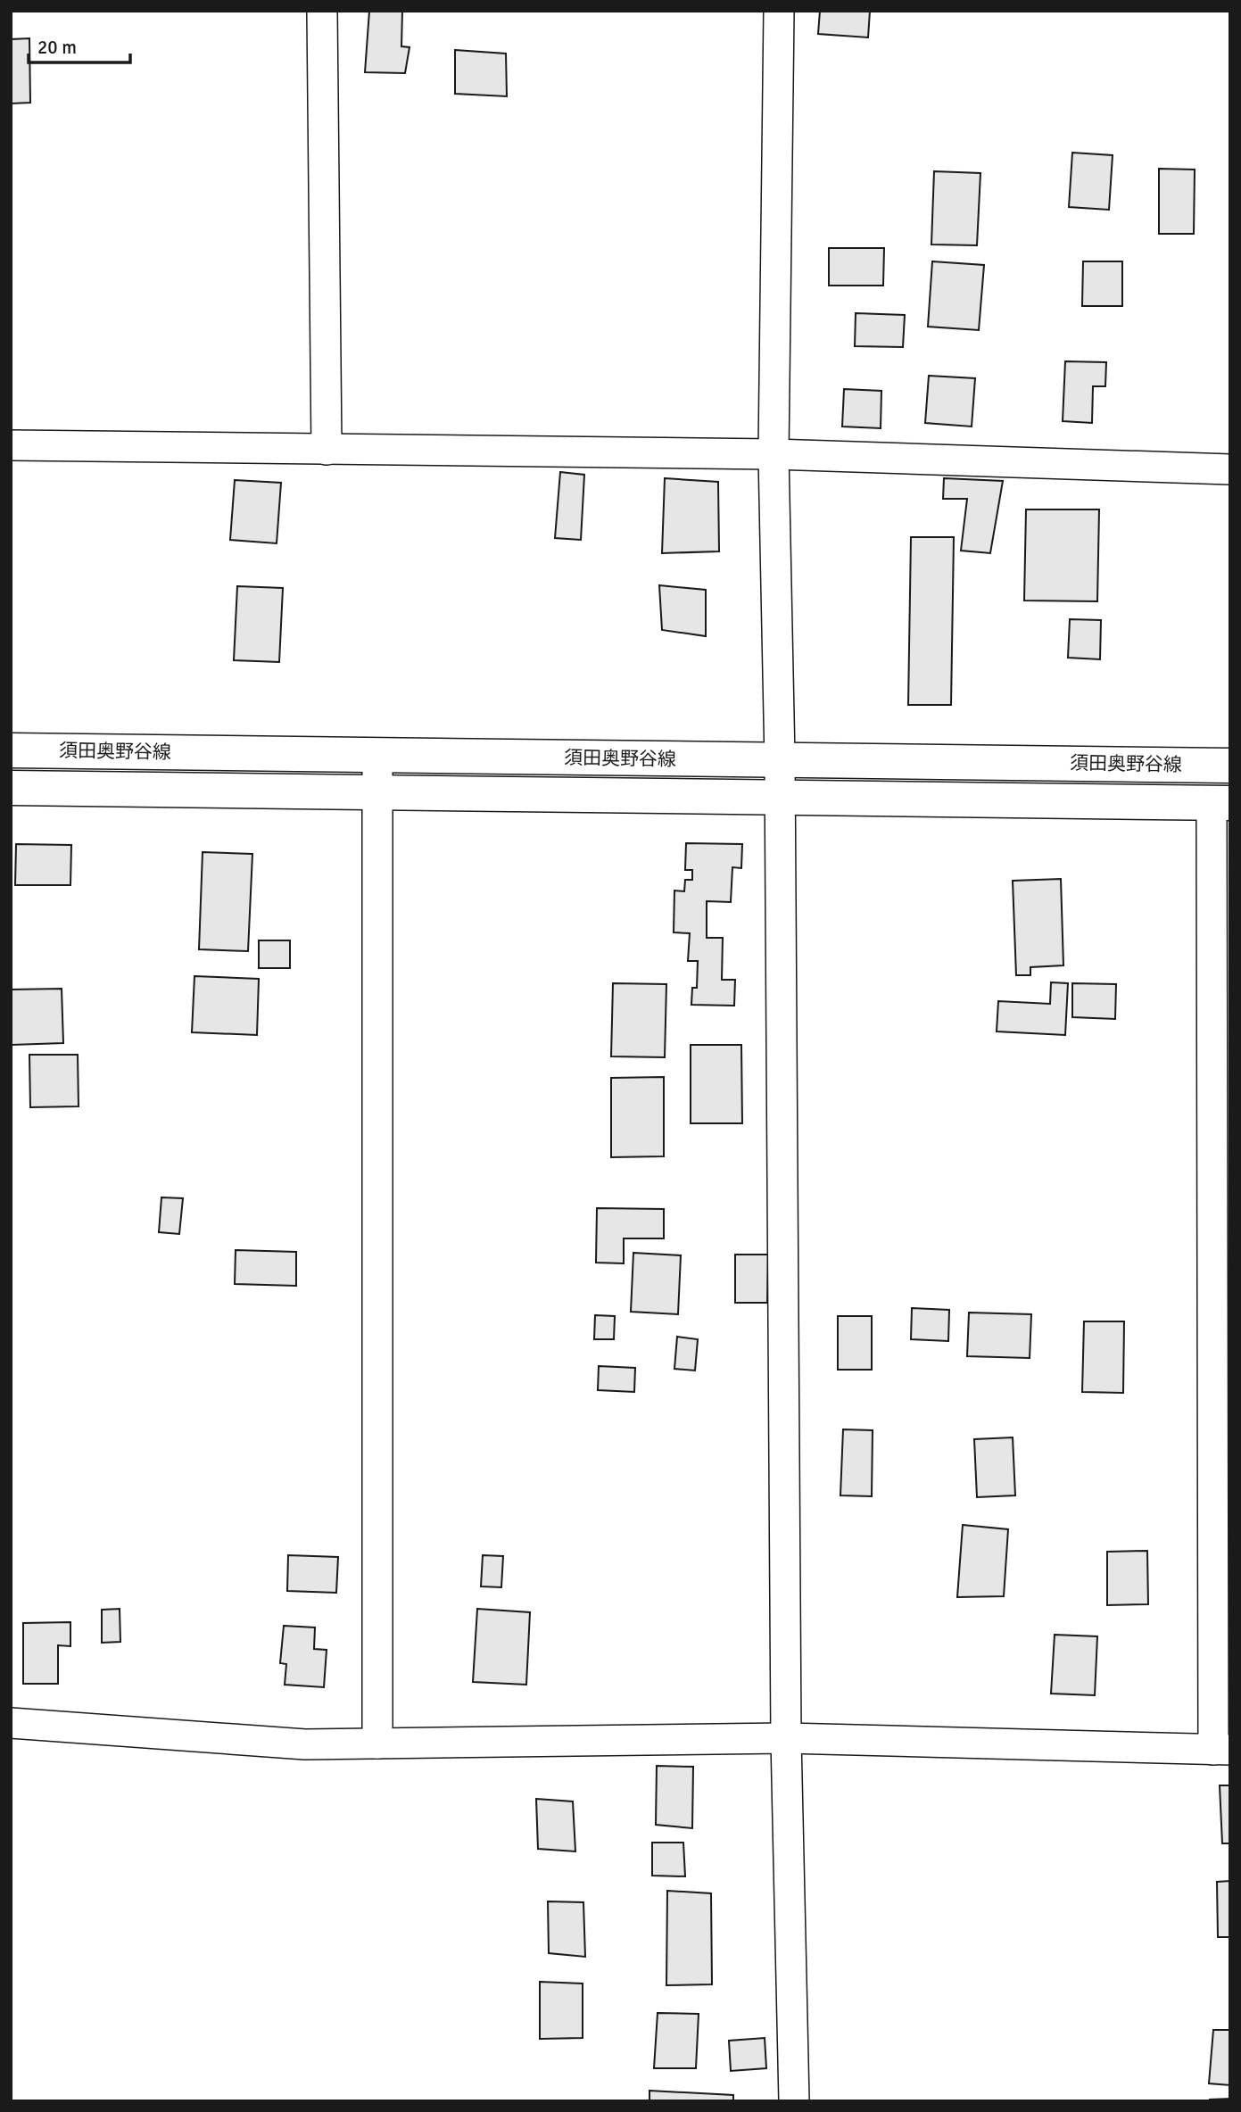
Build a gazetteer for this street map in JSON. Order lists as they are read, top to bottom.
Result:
{
  "streets": {
    "main road": ["須田奥野谷線"]
  },
  "scale_bar": "20 m"
}
